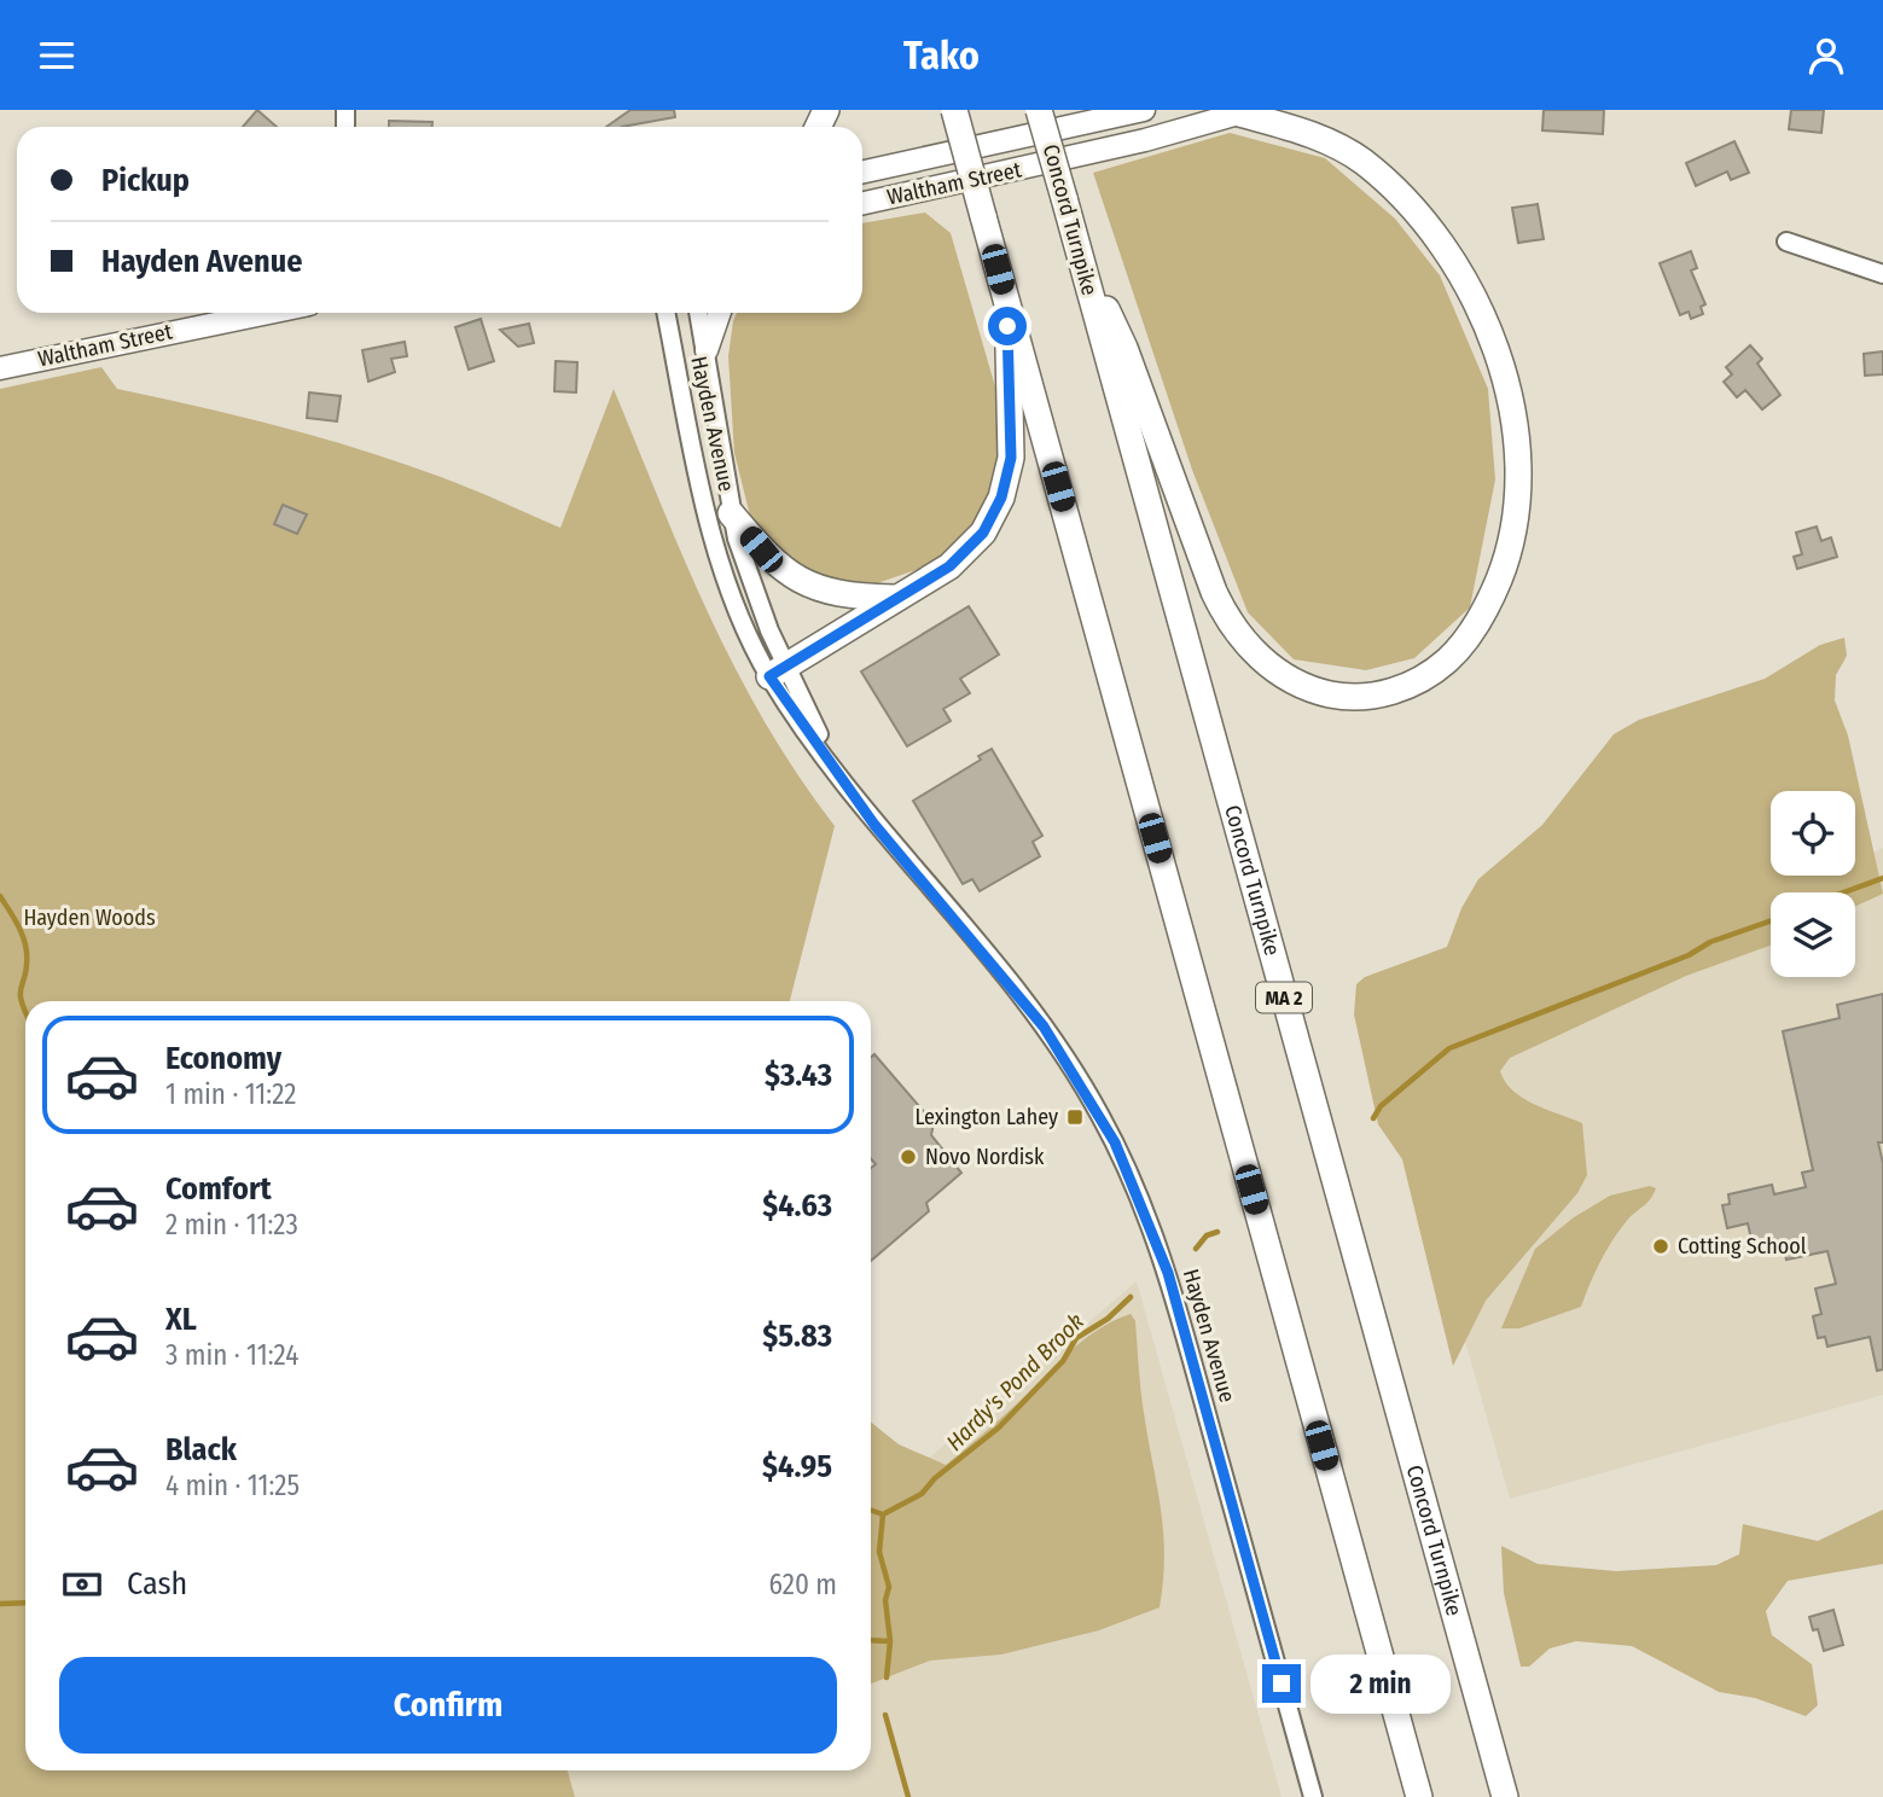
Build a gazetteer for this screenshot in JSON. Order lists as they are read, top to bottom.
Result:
{
  "streets": {
    "highway": ["Concord Turnpike", "MA 2"],
    "main road": ["Waltham Street"],
    "street": ["Hayden Avenue"]
  },
  "water": ["Hardy's Pond Brook"],
  "parks": ["Hayden Woods"],
  "places": {
    "transit": ["Lexington Lahey"],
    "other": ["Novo Nordisk", "Cotting School"]
  },
  "page": {
    "header": "Tako",
    "banner": ["Pickup", "Hayden Avenue"],
    "list": [
      {
        "name": "Economy",
        "note": "1 min · 11:22",
        "value": "$3.43"
      },
      {
        "name": "Comfort",
        "note": "2 min · 11:23",
        "value": "$4.63"
      },
      {
        "name": "XL",
        "note": "3 min · 11:24",
        "value": "$5.83"
      },
      {
        "name": "Black",
        "note": "4 min · 11:25",
        "value": "$4.95"
      }
    ],
    "pay": ["Cash", "620 m"],
    "buttons": "Confirm",
    "bubble": "2 min"
  }
}
